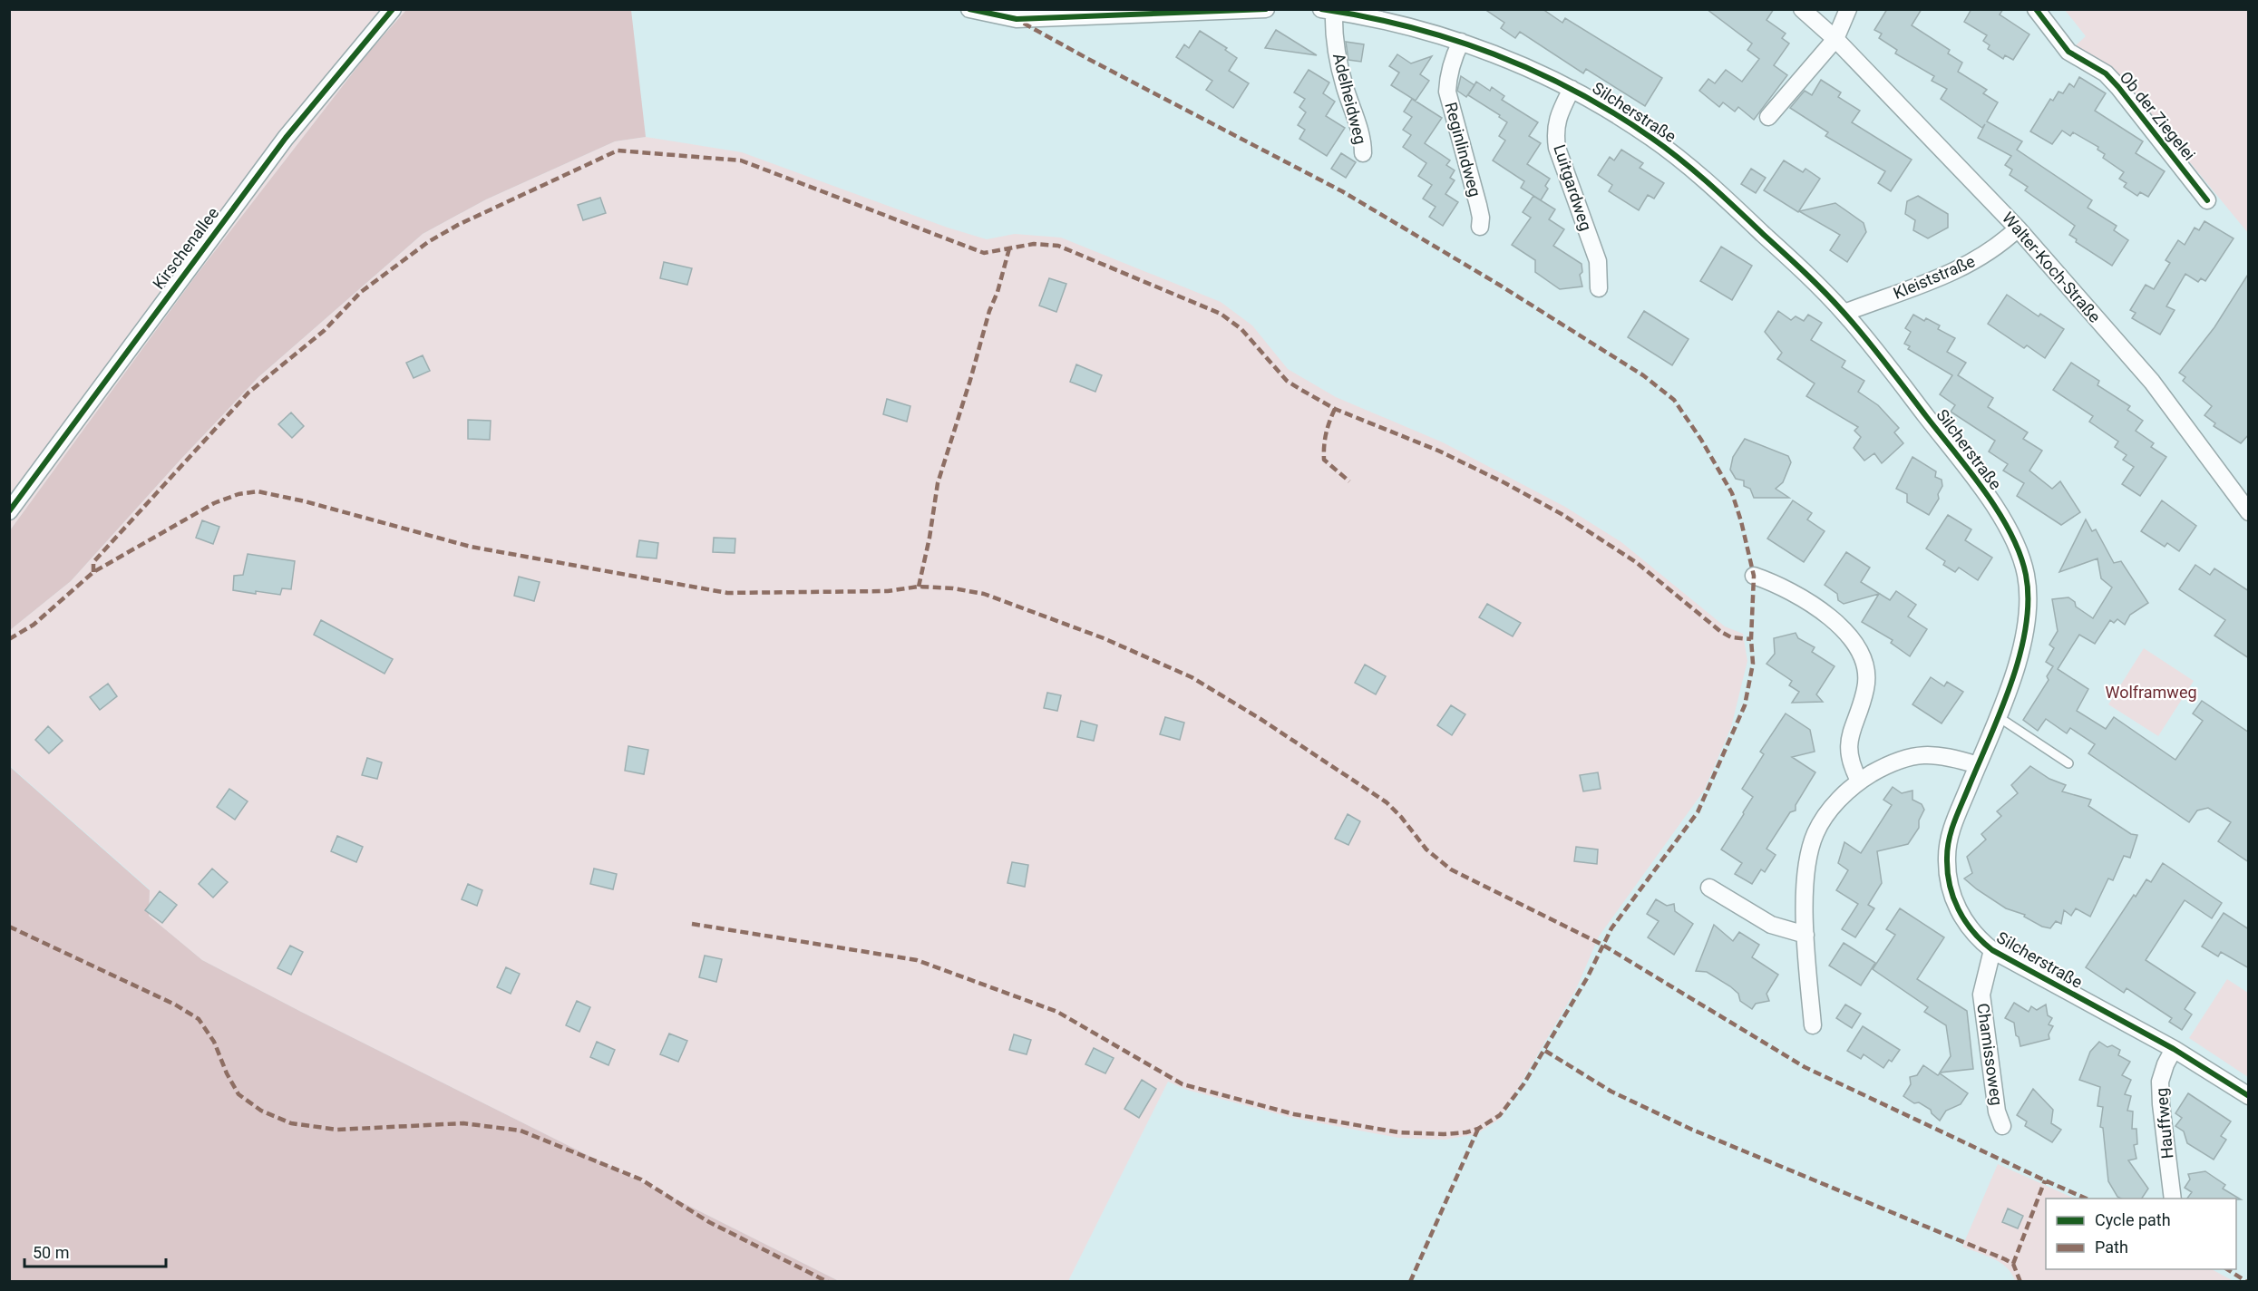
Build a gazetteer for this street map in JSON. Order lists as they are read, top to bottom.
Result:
{
  "streets": {
    "street": [
      "Adelheidweg",
      "Silcherstraße",
      "Ob der Ziegelei",
      "Reginlindweg",
      "Luitgardweg",
      "Kirschenallee",
      "Walter-Koch-Straße",
      "Kleiststraße",
      "Chamissoweg",
      "Hauffweg"
    ]
  },
  "crossings": [
    ["Adelheidweg", "Silcherstraße"],
    ["Silcherstraße", "Reginlindweg"],
    ["Silcherstraße", "Luitgardweg"],
    ["Silcherstraße", "Kleiststraße"],
    ["Silcherstraße", "Chamissoweg"],
    ["Silcherstraße", "Hauffweg"],
    ["Walter-Koch-Straße", "Kleiststraße"]
  ],
  "parks": ["Wolframweg"],
  "legend": ["Cycle path", "Path"],
  "scale_bar": "50 m"
}
